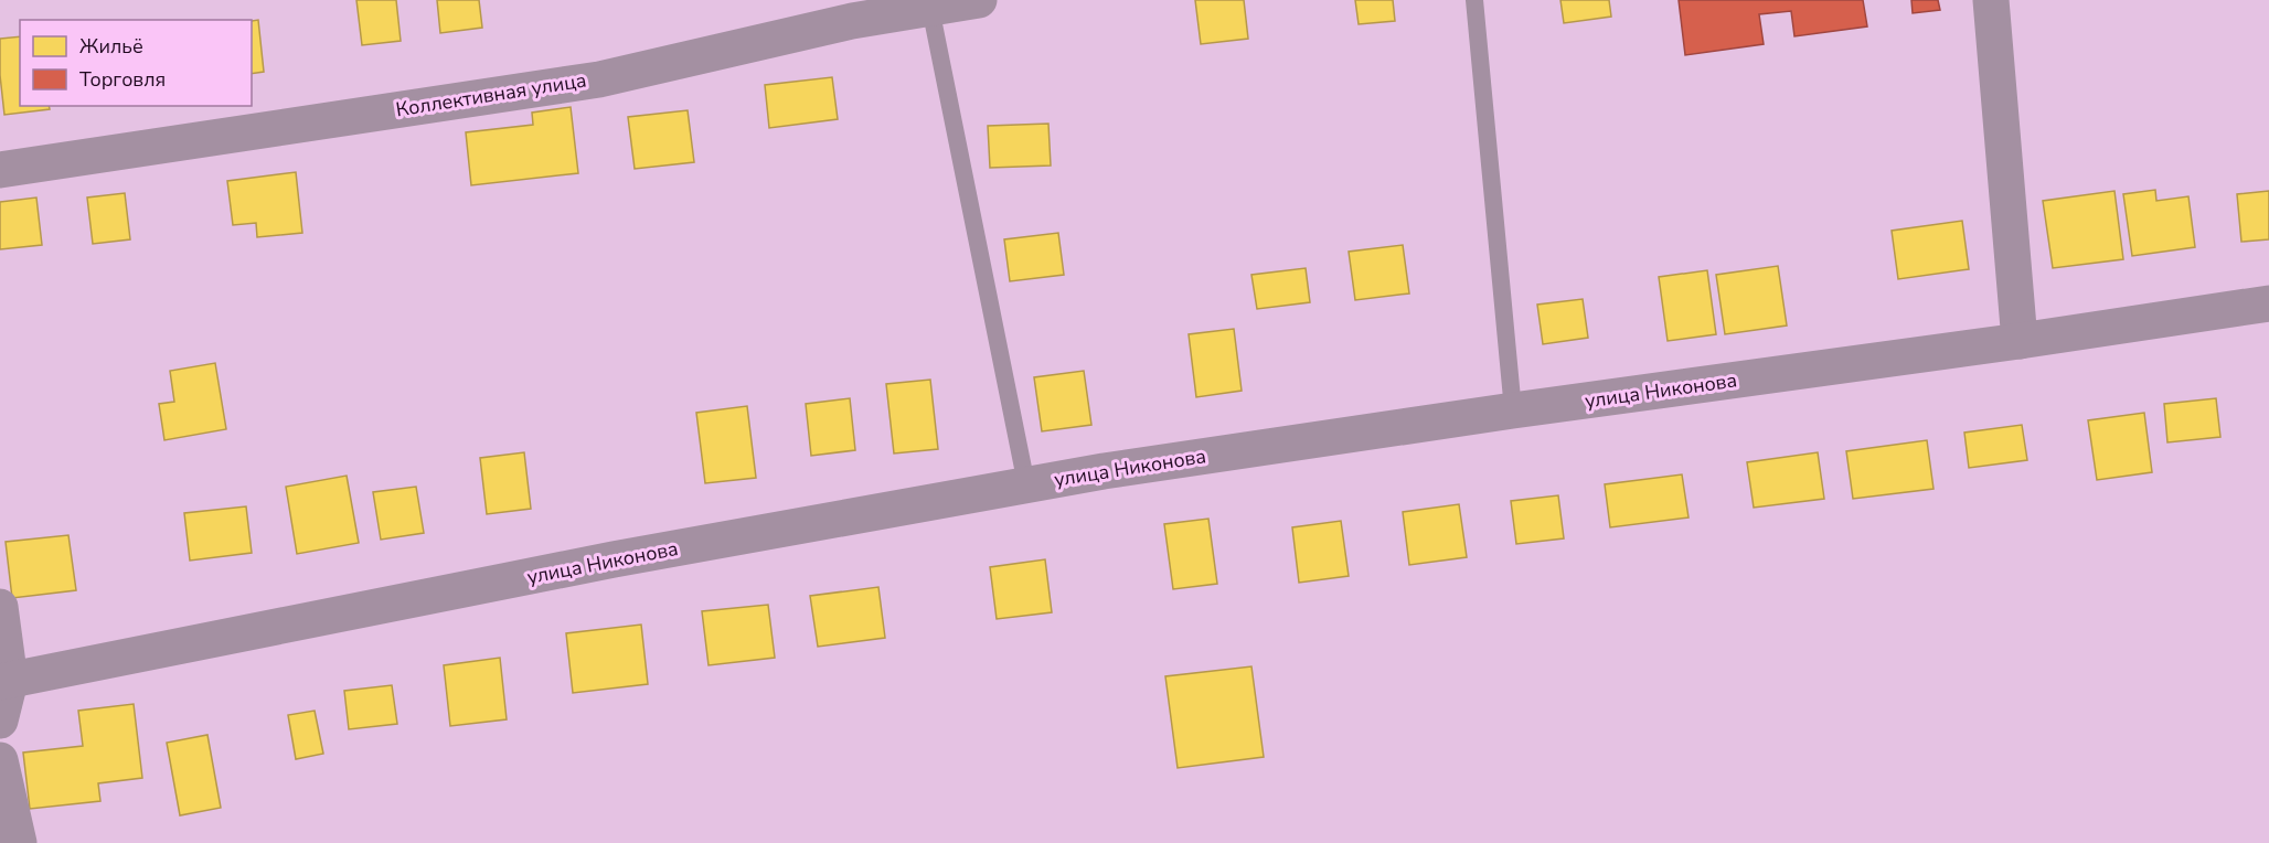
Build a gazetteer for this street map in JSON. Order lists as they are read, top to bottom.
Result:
{
  "streets": {
    "street": ["Коллективная улица", "улица Никонова"]
  },
  "legend": ["Жильё", "Торговля"]
}
